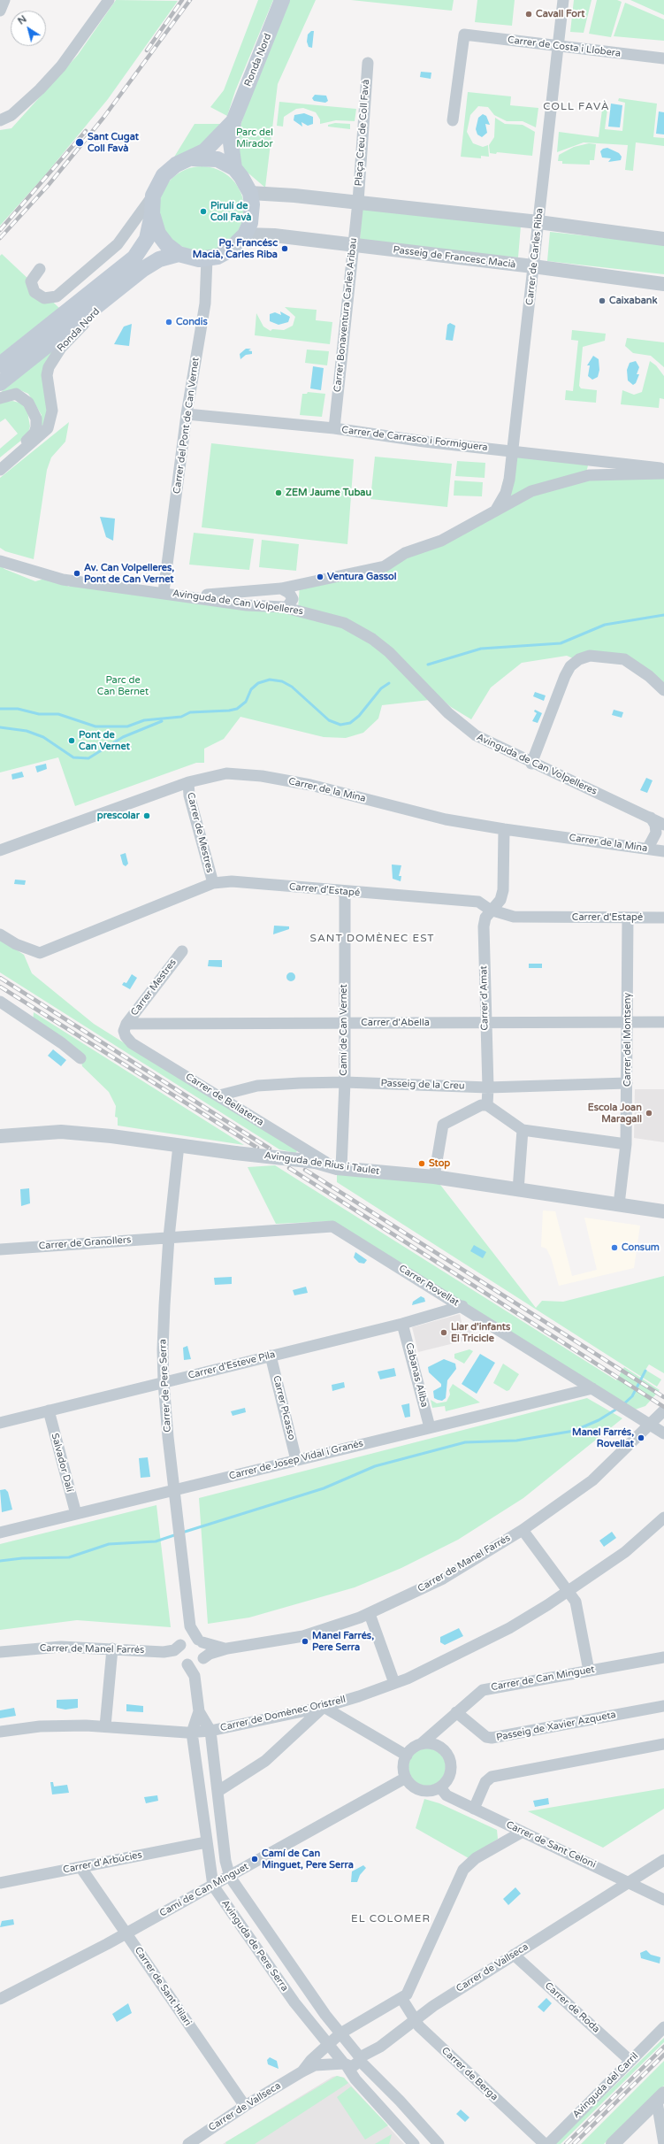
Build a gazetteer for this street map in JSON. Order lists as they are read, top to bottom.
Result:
{
  "streets": {
    "main road": ["Ronda Nord"],
    "street": [
      "Carrer de Costa i Llobera",
      "Plaça Creu de Coll Favà",
      "Carrer de Carles Riba",
      "Passeig de Francesc Macià",
      "Carrer Bonaventura Carles Aribau",
      "Carrer del Pont de Can Vernet",
      "Carrer de Carrasco i Formiguera",
      "Avinguda de Can Volpelleres",
      "Carrer de la Mina",
      "Carrer de Mestres",
      "Carrer d'Estapé",
      "Carrer Mestres",
      "Carrer d'Amat",
      "Carrer d'Abella",
      "Camí de Can Vernet",
      "Carrer del Montseny",
      "Passeig de la Creu",
      "Carrer de Bellaterra",
      "Avinguda de Rius i Taulet",
      "Carrer de Granollers",
      "Carrer Rovellat",
      "Carrer d'Esteve Pila",
      "Cabanas Aliba",
      "Carrer de Pere Serra",
      "Carrer Picasso",
      "Carrer de Josep Vidal i Granés",
      "Salvador Dalí",
      "Carrer de Manel Farrés",
      "Carrer de Can Minguet",
      "Carrer de Domènec Oristrell",
      "Passeig de Xavier Azqueta",
      "Carrer de Sant Celoni",
      "Carrer d'Arbúcies",
      "Camí de Can Minguet",
      "Avinguda de Pere Serra",
      "Carrer de Vallseca",
      "Carrer de Sant Hilari",
      "Carrer de Roda",
      "Carrer de Berga",
      "Avinguda del Carril"
    ]
  },
  "crossings": [
    ["Carrer de Costa i Llobera", "Carrer de Carles Riba"],
    ["Ronda Nord", "Passeig de Francesc Macià"],
    ["Ronda Nord", "Carrer del Pont de Can Vernet"],
    ["Plaça Creu de Coll Favà", "Carrer Bonaventura Carles Aribau"],
    ["Carrer de Carles Riba", "Passeig de Francesc Macià"],
    ["Carrer de Carles Riba", "Carrer de Carrasco i Formiguera"],
    ["Passeig de Francesc Macià", "Carrer Bonaventura Carles Aribau"],
    ["Passeig de Francesc Macià", "Carrer del Pont de Can Vernet"],
    ["Carrer Bonaventura Carles Aribau", "Carrer de Carrasco i Formiguera"],
    ["Carrer del Pont de Can Vernet", "Carrer de Carrasco i Formiguera"],
    ["Carrer del Pont de Can Vernet", "Avinguda de Can Volpelleres"],
    ["Carrer de la Mina", "Carrer de Mestres"],
    ["Carrer de Mestres", "Carrer d'Estapé"],
    ["Carrer d'Estapé", "Carrer d'Amat"],
    ["Carrer d'Estapé", "Camí de Can Vernet"],
    ["Carrer d'Estapé", "Carrer del Montseny"],
    ["Carrer Mestres", "Carrer d'Abella"],
    ["Carrer Mestres", "Carrer de Bellaterra"],
    ["Carrer d'Amat", "Carrer d'Abella"],
    ["Carrer d'Amat", "Passeig de la Creu"],
    ["Carrer d'Abella", "Camí de Can Vernet"],
    ["Carrer d'Abella", "Carrer del Montseny"],
    ["Carrer d'Abella", "Carrer de Bellaterra"],
    ["Camí de Can Vernet", "Passeig de la Creu"],
    ["Camí de Can Vernet", "Carrer de Bellaterra"],
    ["Camí de Can Vernet", "Avinguda de Rius i Taulet"],
    ["Carrer del Montseny", "Passeig de la Creu"],
    ["Carrer del Montseny", "Avinguda de Rius i Taulet"],
    ["Passeig de la Creu", "Carrer de Bellaterra"],
    ["Carrer de Bellaterra", "Avinguda de Rius i Taulet"],
    ["Avinguda de Rius i Taulet", "Carrer de Pere Serra"],
    ["Carrer de Granollers", "Carrer Rovellat"],
    ["Carrer de Granollers", "Carrer de Pere Serra"],
    ["Carrer Rovellat", "Carrer d'Esteve Pila"],
    ["Carrer Rovellat", "Carrer de Pere Serra"],
    ["Carrer Rovellat", "Carrer de Josep Vidal i Granés"],
    ["Carrer Rovellat", "Carrer de Manel Farrés"],
    ["Carrer d'Esteve Pila", "Cabanas Aliba"],
    ["Carrer d'Esteve Pila", "Carrer de Pere Serra"],
    ["Carrer d'Esteve Pila", "Carrer Picasso"],
    ["Carrer d'Esteve Pila", "Salvador Dalí"],
    ["Cabanas Aliba", "Carrer de Josep Vidal i Granés"],
    ["Carrer de Pere Serra", "Carrer de Josep Vidal i Granés"],
    ["Carrer de Pere Serra", "Carrer de Manel Farrés"],
    ["Carrer de Pere Serra", "Avinguda de Pere Serra"],
    ["Carrer Picasso", "Carrer de Josep Vidal i Granés"],
    ["Carrer de Josep Vidal i Granés", "Salvador Dalí"],
    ["Carrer de Manel Farrés", "Avinguda de Pere Serra"],
    ["Carrer de Can Minguet", "Passeig de Xavier Azqueta"],
    ["Carrer de Can Minguet", "Carrer de Sant Celoni"],
    ["Carrer de Can Minguet", "Camí de Can Minguet"],
    ["Carrer de Domènec Oristrell", "Avinguda de Pere Serra"],
    ["Carrer de Sant Celoni", "Camí de Can Minguet"],
    ["Carrer de Sant Celoni", "Carrer de Vallseca"],
    ["Carrer d'Arbúcies", "Avinguda de Pere Serra"],
    ["Carrer d'Arbúcies", "Carrer de Sant Hilari"],
    ["Camí de Can Minguet", "Avinguda de Pere Serra"],
    ["Camí de Can Minguet", "Carrer de Sant Hilari"],
    ["Avinguda de Pere Serra", "Carrer de Vallseca"],
    ["Carrer de Vallseca", "Carrer de Sant Hilari"],
    ["Carrer de Vallseca", "Carrer de Roda"],
    ["Carrer de Vallseca", "Carrer de Berga"],
    ["Carrer de Roda", "Avinguda del Carril"]
  ],
  "districts": ["COLL FAVÀ", "SANT DOMÈNEC EST", "EL COLOMER"],
  "parks": ["Parc del Mirador", "Parc de Can Bernet"],
  "places": [
    "Cavall Fort",
    "Sant Cugat Coll Favà",
    "Pirulí de Coll Favà",
    "Pg. Francésc Macià, Carles Riba",
    "Caixabank",
    "Condis",
    "ZEM Jaume Tubau",
    "Av. Can Volpelleres, Pont de Can Vernet",
    "Ventura Gassol",
    "Pont de Can Vernet",
    "prescolar",
    "Escola Joan Maragall",
    "Stop",
    "Consum",
    "Llar d'infants El Tricicle",
    "Manel Farrés, Rovellat",
    "Manel Farrés, Pere Serra",
    "Camí de Can Minguet, Pere Serra"
  ],
  "north": "top left"
}
